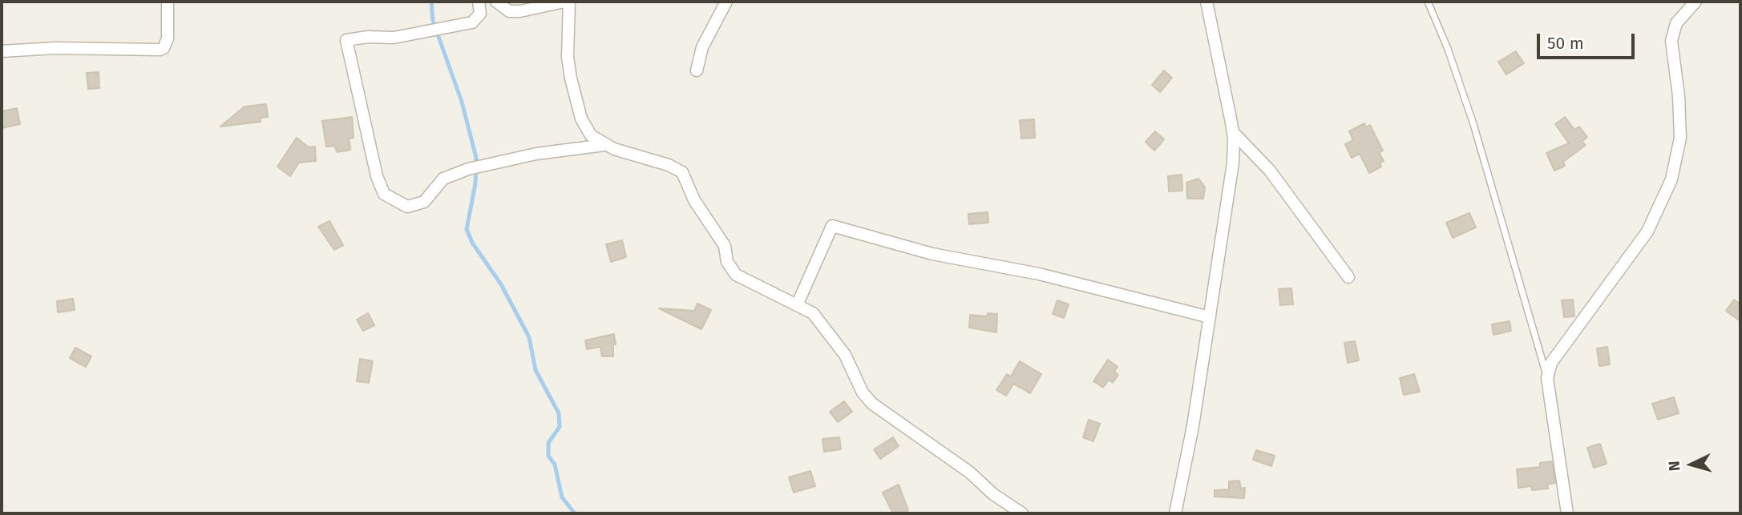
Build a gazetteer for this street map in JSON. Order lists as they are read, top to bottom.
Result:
{
  "scale_bar": "50 m",
  "north": "left"
}
